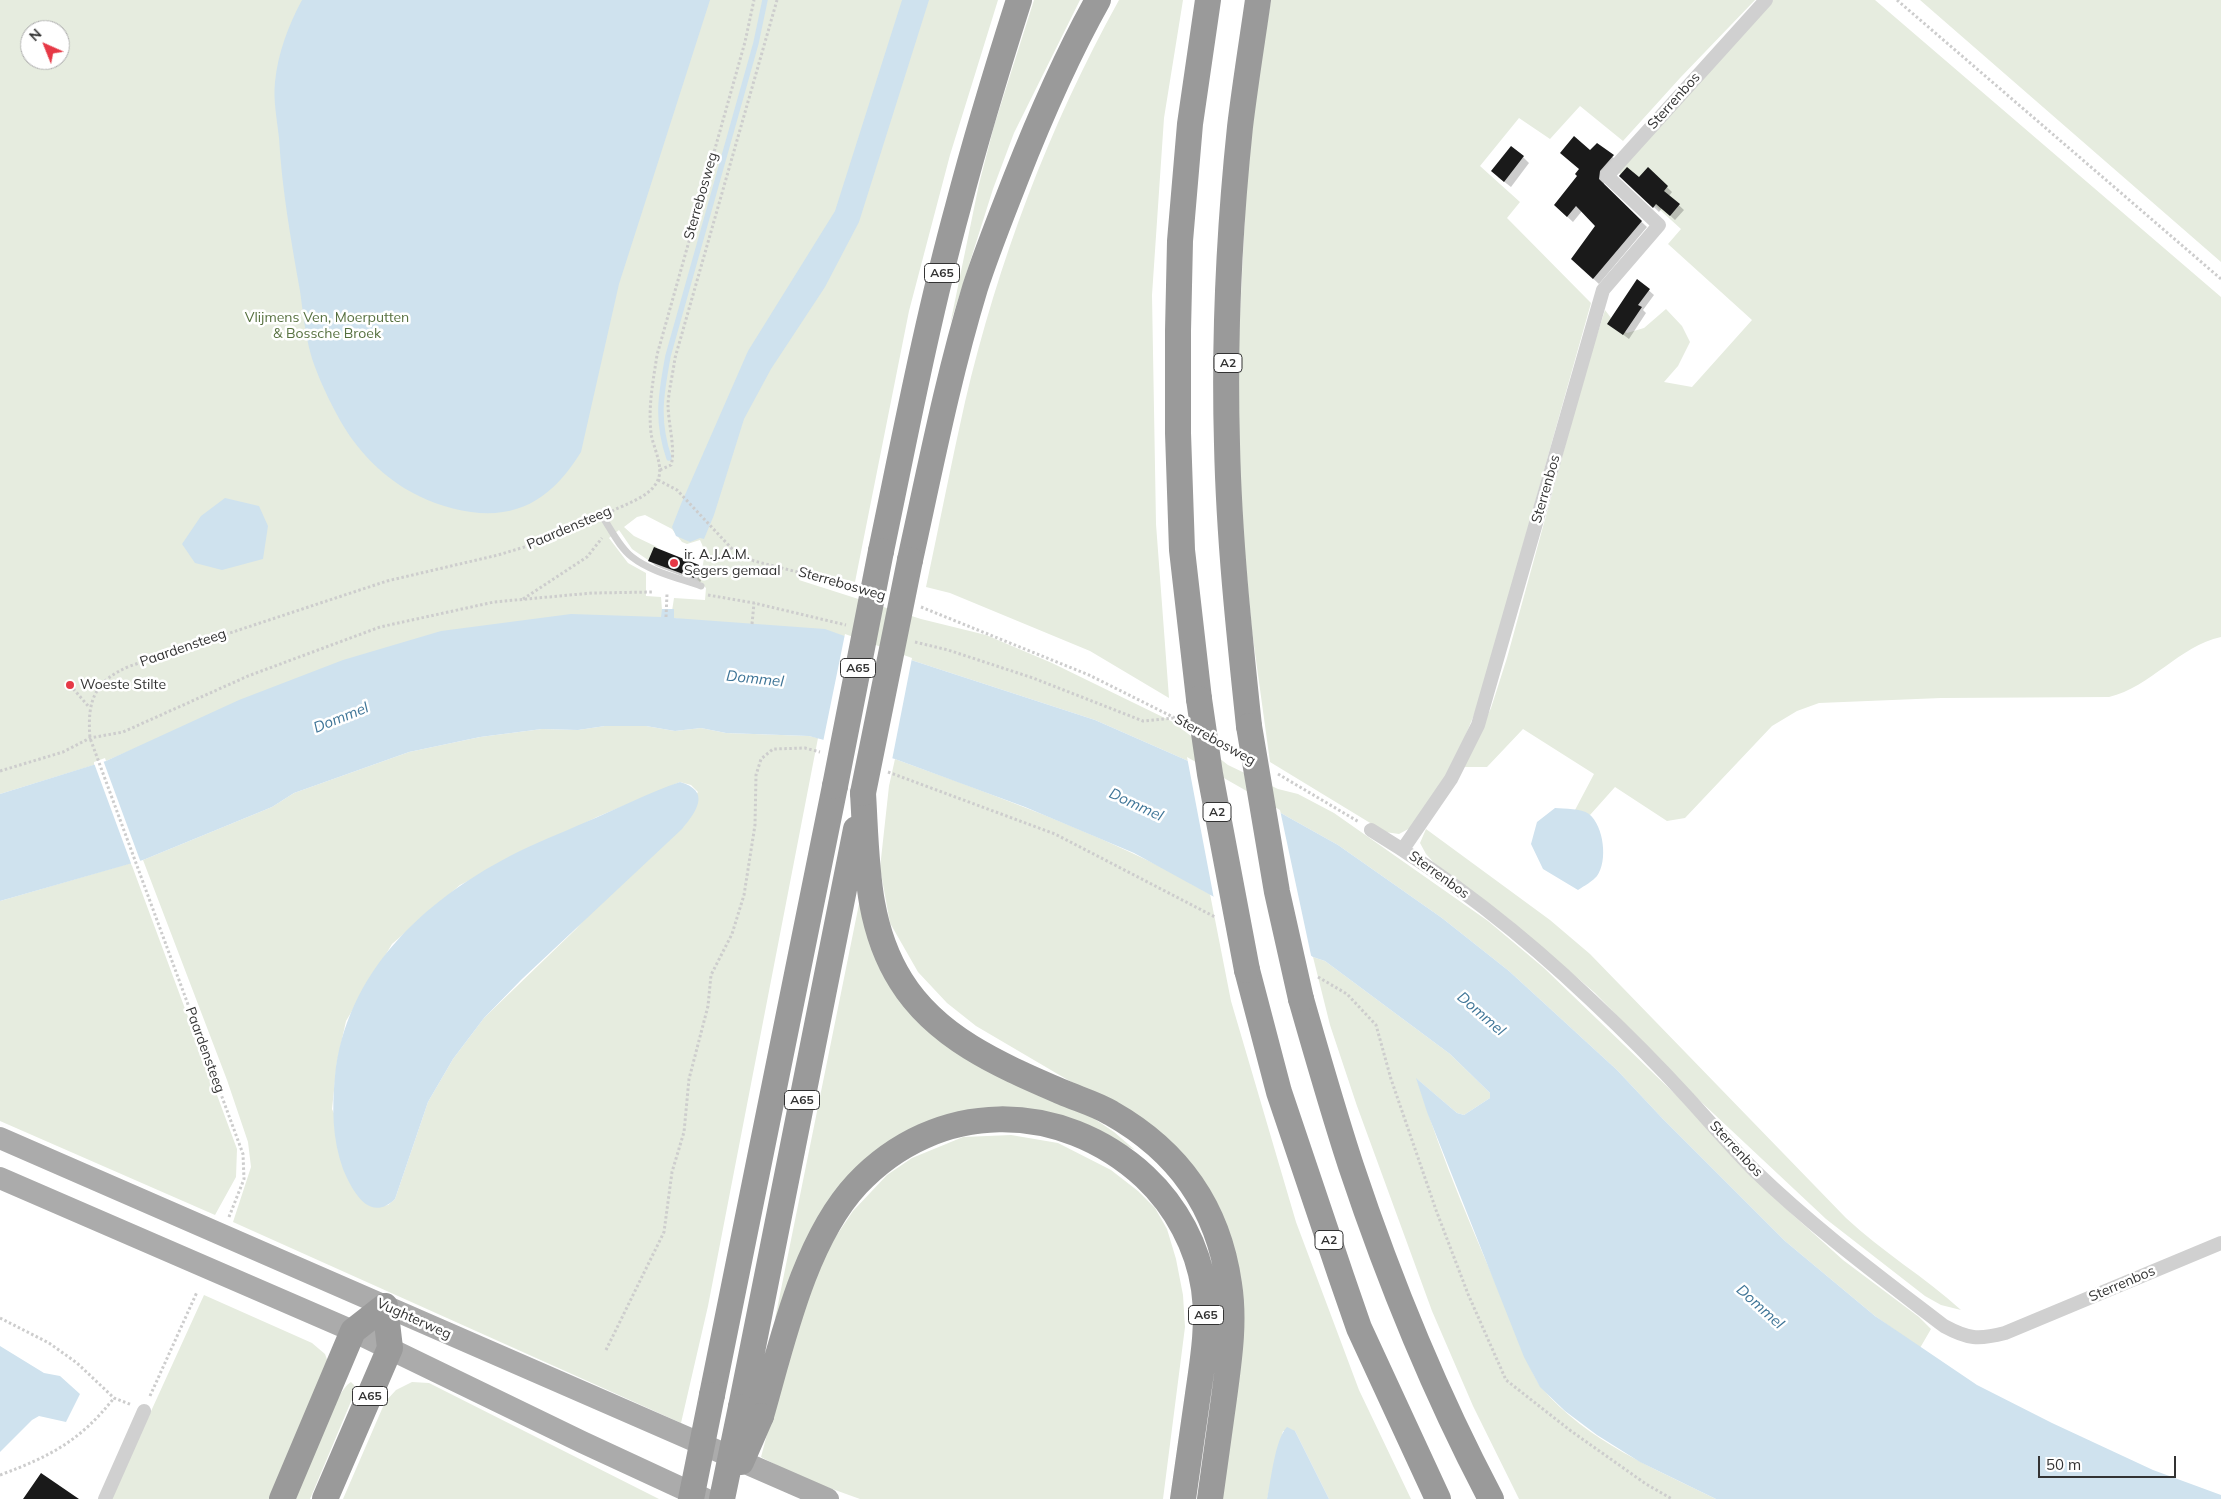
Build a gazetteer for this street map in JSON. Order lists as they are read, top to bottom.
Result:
{
  "streets": {
    "highway": ["A65", "A2"],
    "main road": ["Vughterweg"],
    "street": ["Sterrenbos"],
    "path": ["Sterrebosweg", "Paardensteeg"]
  },
  "crossings": [
    ["Sterrebosweg", "Paardensteeg"]
  ],
  "water": ["Dommel"],
  "parks": ["Vlijmens Ven, Moerputten & Bossche Broek"],
  "places": ["ir. A.J.A.M. Segers gemaal", "Woeste Stilte"],
  "scale_bar": "50 m",
  "north": "top left"
}
